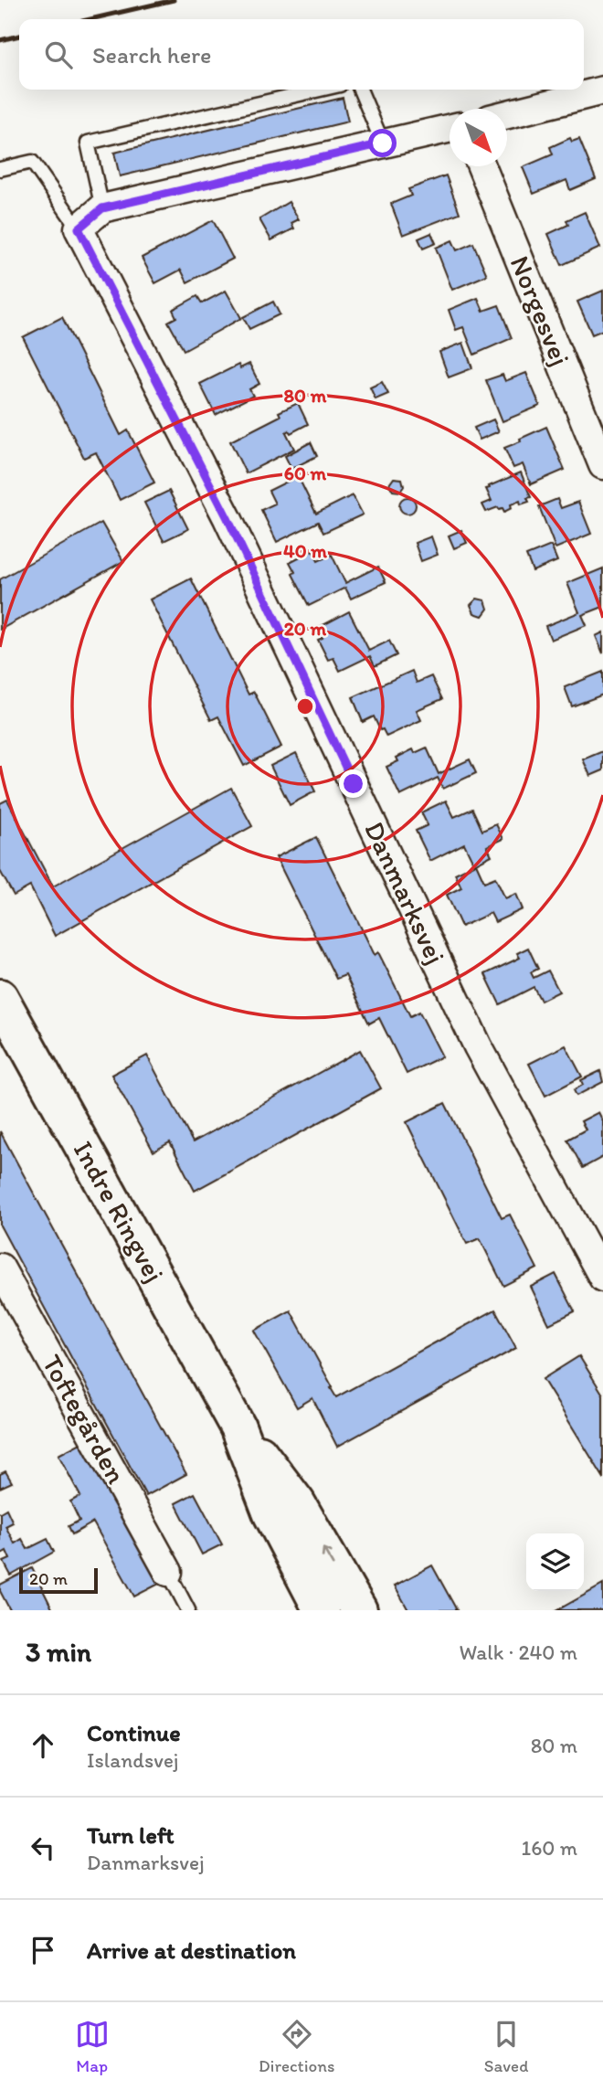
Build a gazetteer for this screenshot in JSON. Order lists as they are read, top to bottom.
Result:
{
  "streets": {
    "main road": ["Indre Ringvej"],
    "street": ["Norgesvej", "Danmarksvej", "Toftegården"]
  },
  "scale_bar": "20 m",
  "north": "bottom right",
  "page": {
    "search": "Search here",
    "scale": "20 m",
    "heading": ["3 min", "Walk · 240 m"],
    "list": [
      ["Continue", "Islandsvej", "80 m"],
      ["Turn left", "Danmarksvej", "160 m"],
      "Arrive at destination"
    ],
    "nav": ["Map", "Directions", "Saved"]
  },
  "rings": [
    "80 m",
    "60 m",
    "40 m",
    "20 m"
  ]
}
